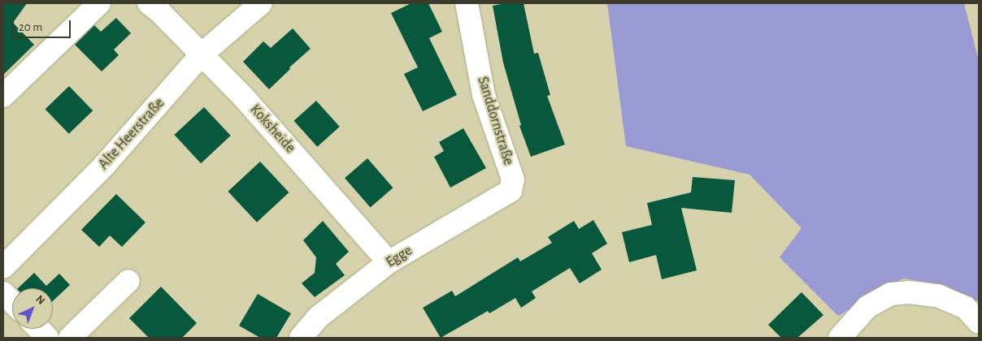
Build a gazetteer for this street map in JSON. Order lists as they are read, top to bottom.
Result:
{
  "streets": {
    "street": [
      "Sanddornstraße",
      "Koksheide",
      "Alte Heerstraße",
      "Egge"
    ]
  },
  "crossings": [
    ["Sanddornstraße", "Egge"],
    ["Koksheide", "Alte Heerstraße"],
    ["Koksheide", "Egge"]
  ],
  "scale_bar": "20 m",
  "north": "top right"
}
